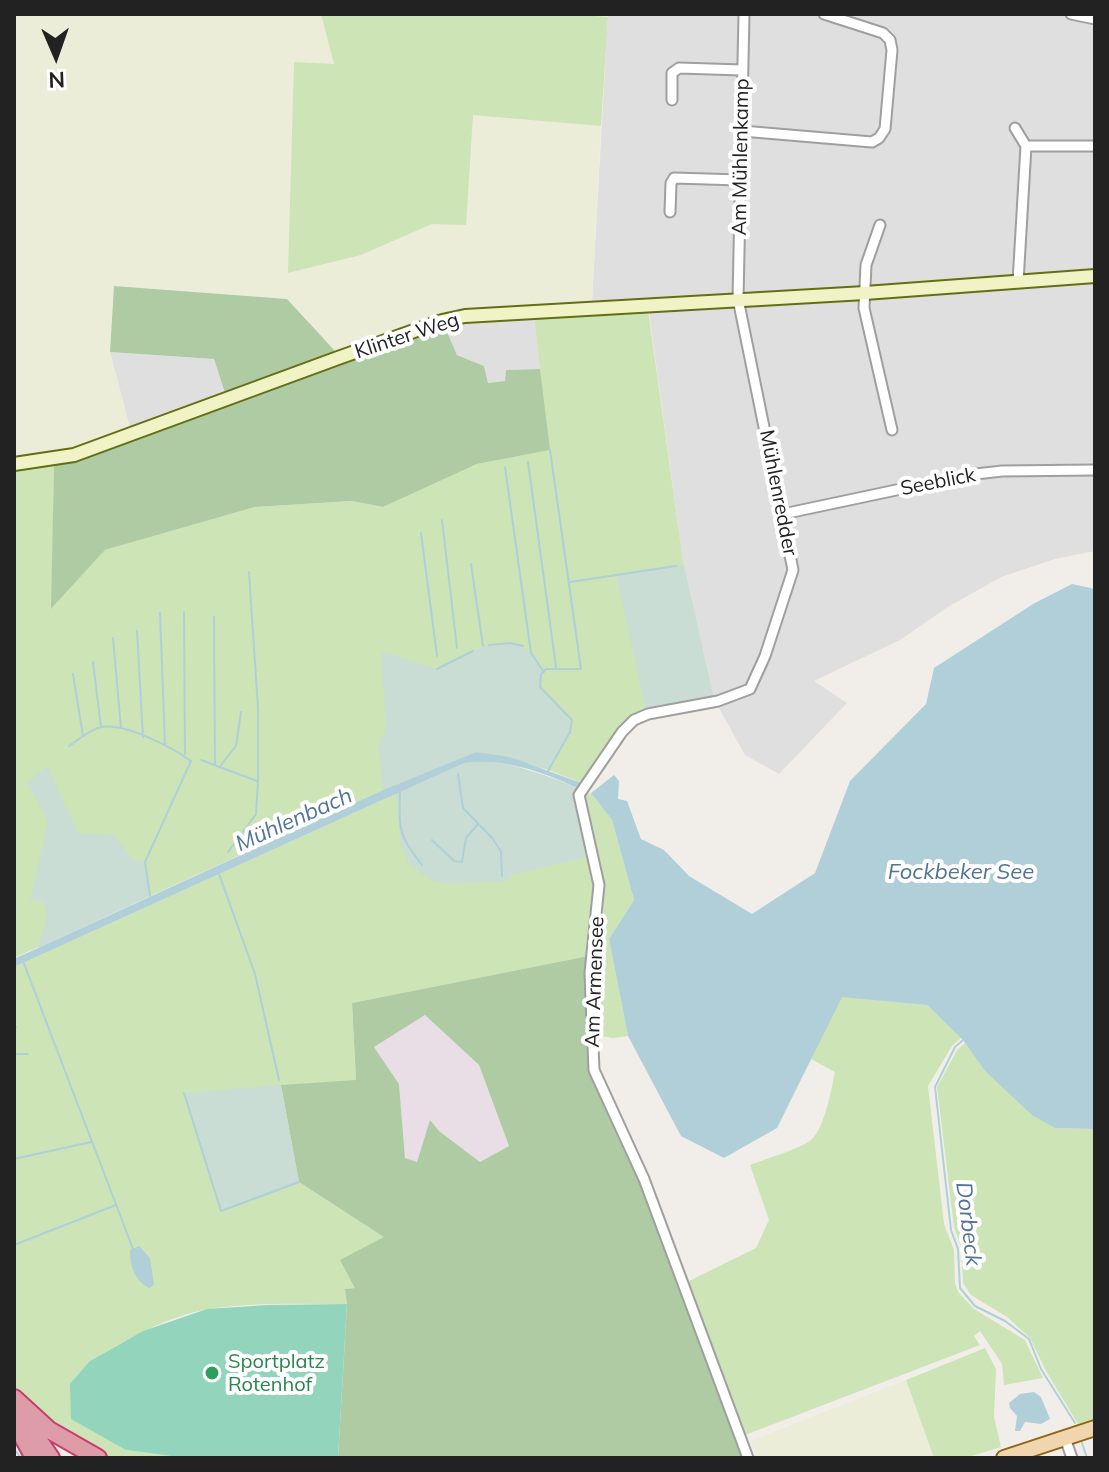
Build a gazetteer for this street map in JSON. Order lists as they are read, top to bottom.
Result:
{
  "streets": {
    "street": [
      "Am Mühlenkamp",
      "Klinter Weg",
      "Seeblick",
      "Mühlenredder",
      "Am Armensee"
    ]
  },
  "crossings": [
    ["Am Mühlenkamp", "Klinter Weg"],
    ["Am Mühlenkamp", "Mühlenredder"],
    ["Klinter Weg", "Mühlenredder"],
    ["Seeblick", "Mühlenredder"],
    ["Mühlenredder", "Am Armensee"]
  ],
  "water": ["Mühlenbach", "Fockbeker See", "Dorbeck"],
  "places": ["Sportplatz Rotenhof"],
  "north": "bottom"
}
